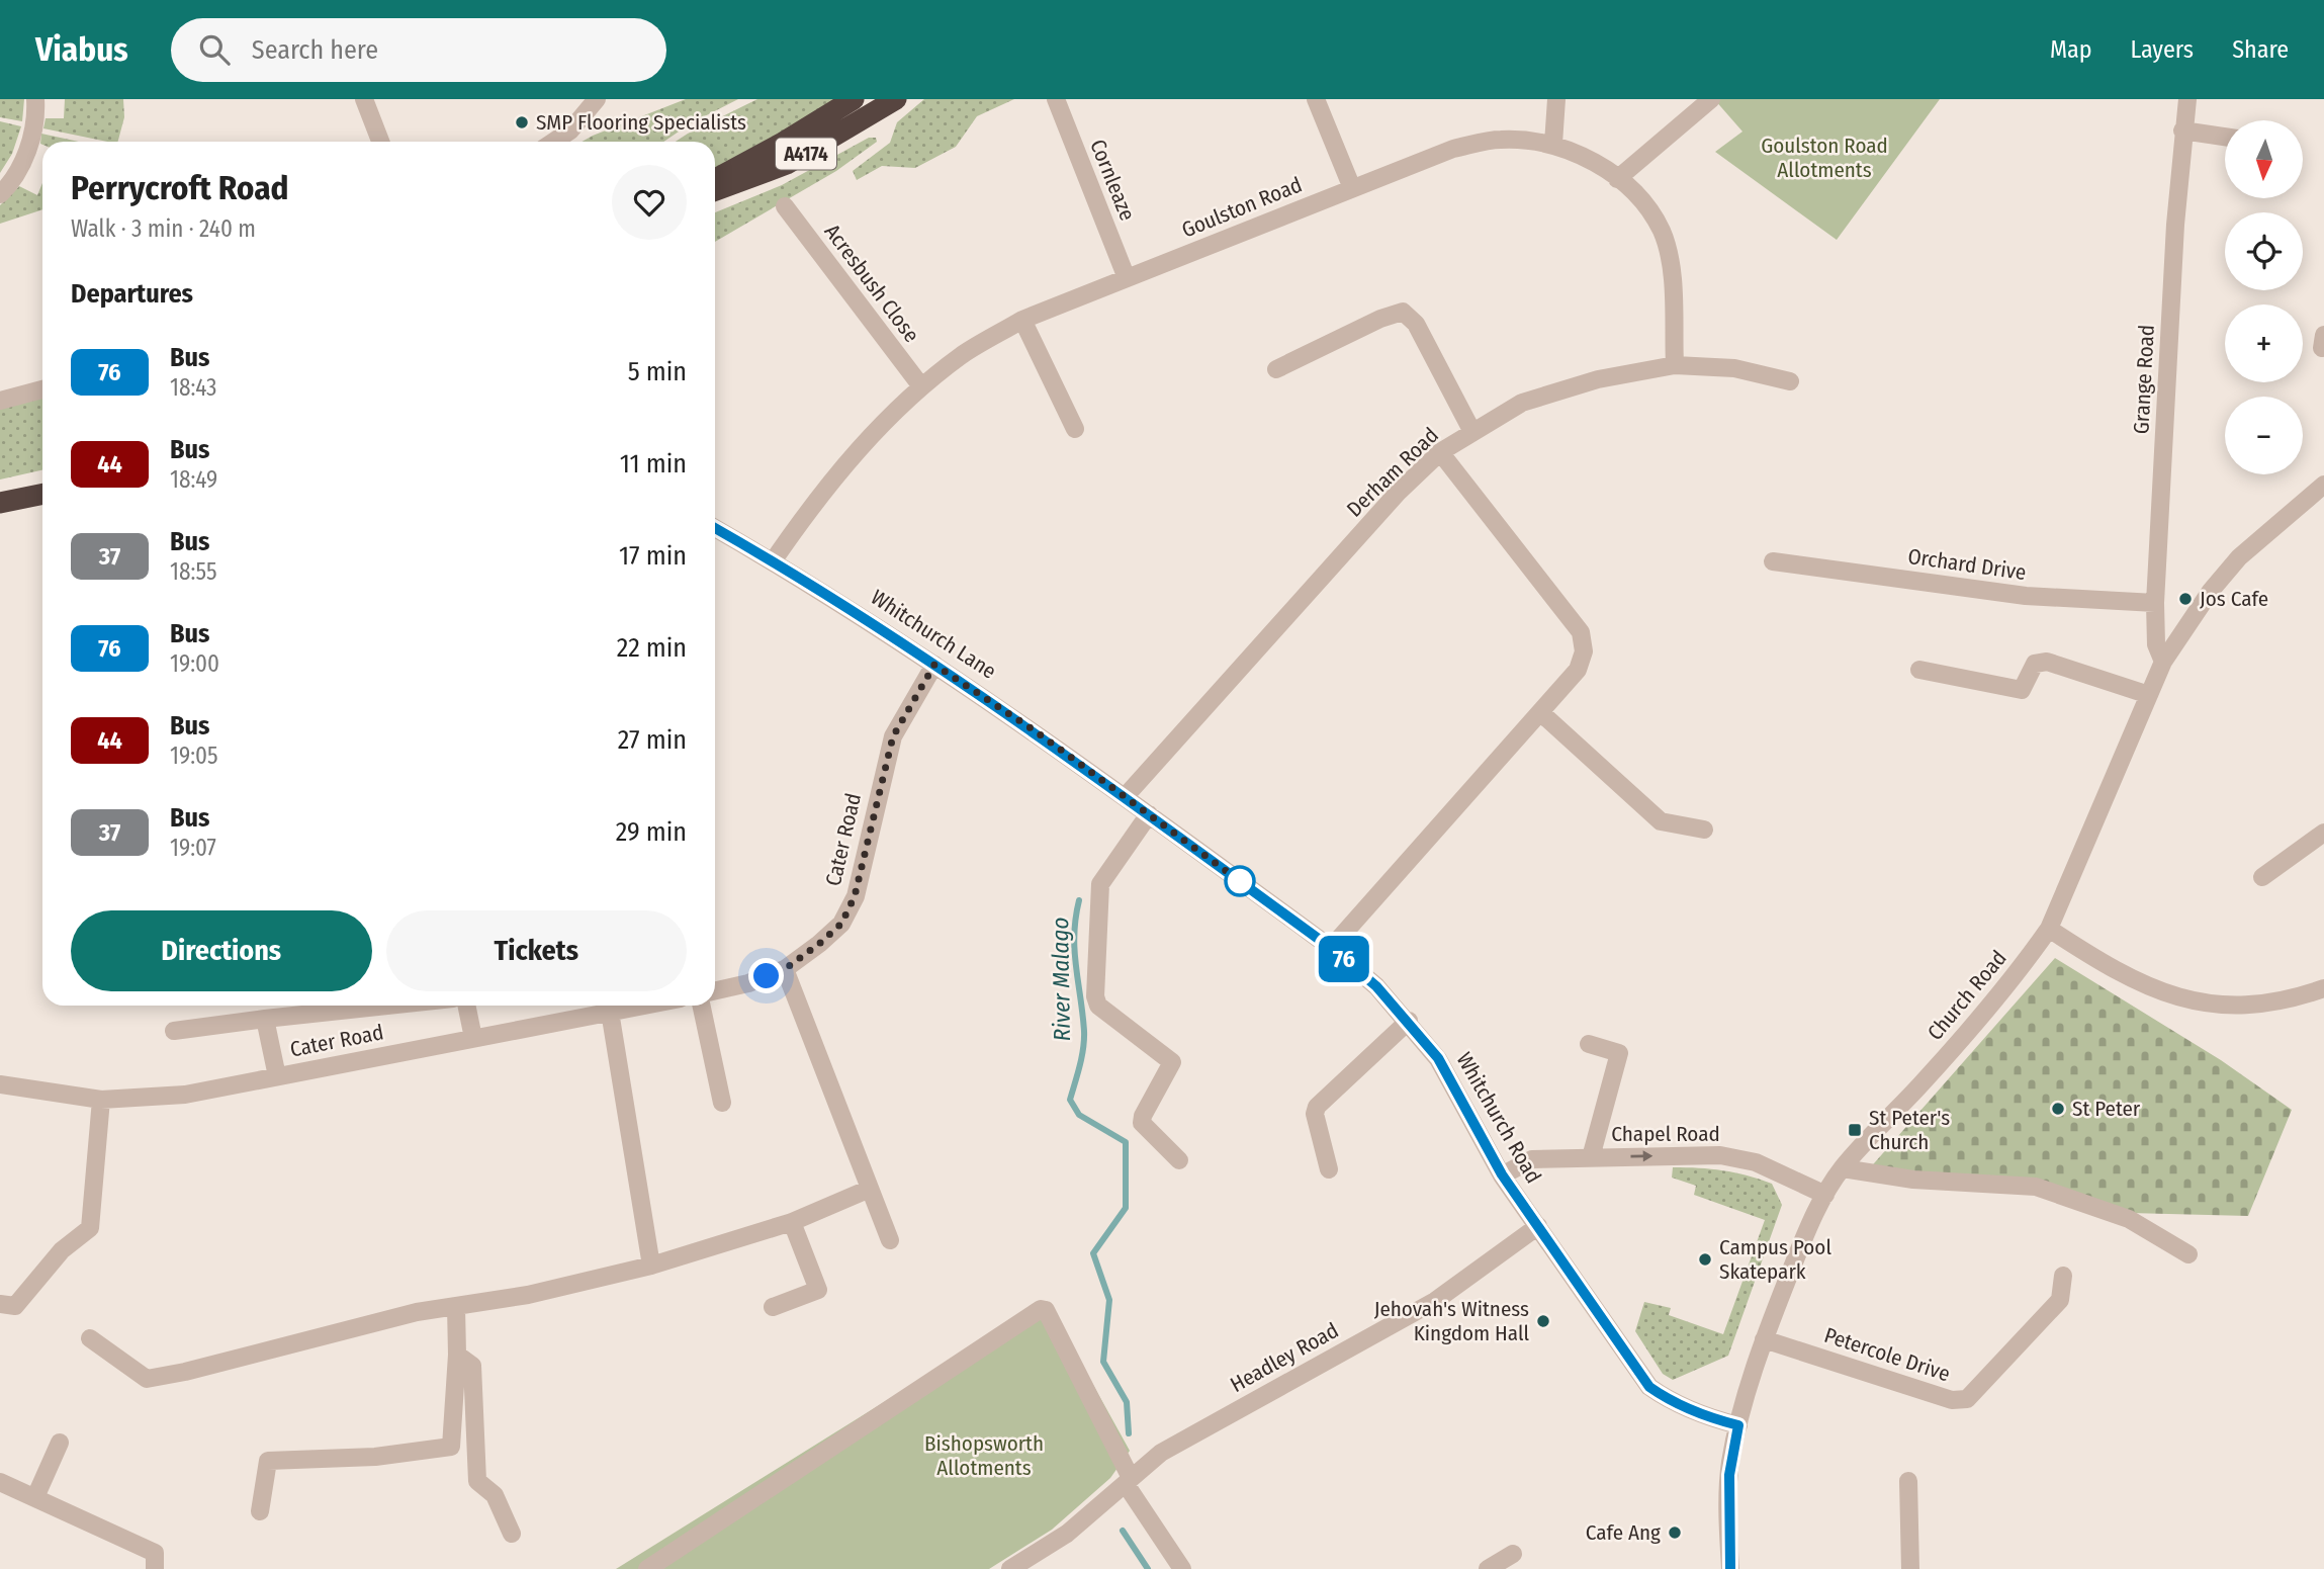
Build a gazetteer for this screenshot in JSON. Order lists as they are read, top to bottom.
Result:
{
  "streets": {
    "highway": ["A4174"],
    "street": [
      "Cornleaze",
      "Goulston Road",
      "Acresbush Close",
      "Grange Road",
      "Derham Road",
      "Orchard Drive",
      "Whitchurch Lane",
      "Cater Road",
      "Church Road",
      "Whitchurch Road",
      "Chapel Road",
      "Petercole Drive",
      "Headley Road"
    ]
  },
  "crossings": [
    ["Cornleaze", "Goulston Road"],
    ["Goulston Road", "Acresbush Close"],
    ["Goulston Road", "Derham Road"],
    ["Goulston Road", "Whitchurch Lane"],
    ["Grange Road", "Orchard Drive"],
    ["Grange Road", "Church Road"],
    ["Derham Road", "Whitchurch Lane"],
    ["Derham Road", "Whitchurch Road"],
    ["Whitchurch Lane", "Cater Road"],
    ["Whitchurch Lane", "Whitchurch Road"],
    ["Church Road", "Whitchurch Road"],
    ["Church Road", "Chapel Road"],
    ["Church Road", "Petercole Drive"],
    ["Whitchurch Road", "Chapel Road"],
    ["Whitchurch Road", "Headley Road"]
  ],
  "one_way": ["Chapel Road"],
  "water": ["River Malago"],
  "parks": ["Goulston Road Allotments", "Bishopsworth Allotments"],
  "places": {
    "other": [
      "SMP Flooring Specialists",
      "Jos Cafe",
      "St Peter",
      "Campus Pool Skatepark",
      "Jehovah's Witness Kingdom Hall",
      "Cafe Ang"
    ],
    "transit": ["St Peter's Church"]
  },
  "lines": ["bus line 76"],
  "north": "bottom",
  "page": {
    "header": "Viabus",
    "search": "Search here",
    "nav": ["Map", "Layers", "Share"],
    "on_map": "76",
    "map_buttons": ["+", "−"],
    "heading": [
      ["Perrycroft Road", "Walk · 3 min · 240 m"],
      "Departures"
    ],
    "list": [
      {
        "mark": "76",
        "name": "Bus",
        "note": "18:43",
        "value": "5 min"
      },
      {
        "mark": "44",
        "name": "Bus",
        "note": "18:49",
        "value": "11 min"
      },
      {
        "mark": "37",
        "name": "Bus",
        "note": "18:55",
        "value": "17 min"
      },
      {
        "mark": "76",
        "name": "Bus",
        "note": "19:00",
        "value": "22 min"
      },
      {
        "mark": "44",
        "name": "Bus",
        "note": "19:05",
        "value": "27 min"
      },
      {
        "mark": "37",
        "name": "Bus",
        "note": "19:07",
        "value": "29 min"
      }
    ],
    "buttons": ["Directions", "Tickets"]
  }
}
